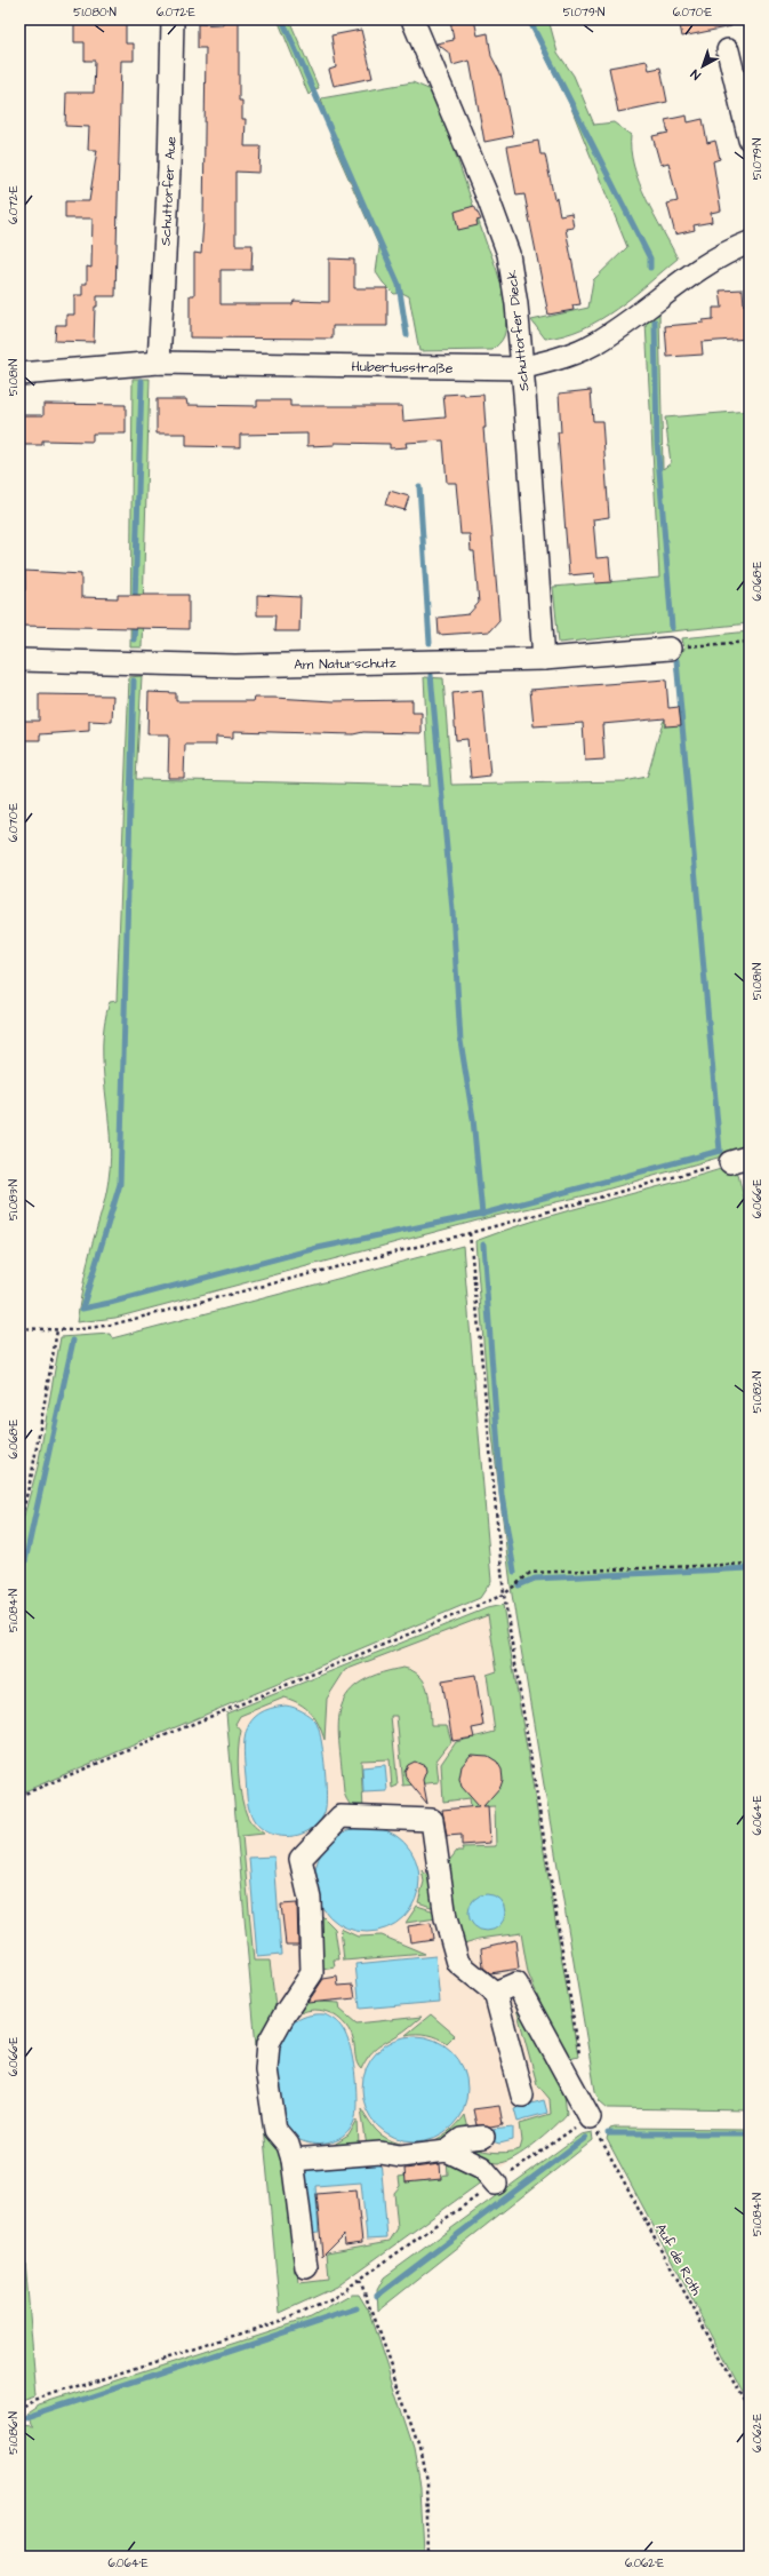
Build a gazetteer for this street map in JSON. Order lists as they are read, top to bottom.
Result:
{
  "streets": {
    "street": [
      "Schuttorfer Aue",
      "Schuttorfer Dieck",
      "Hubertusstraße",
      "Am Naturschutz"
    ],
    "path": ["Auf de Roth"]
  },
  "crossings": [
    ["Schuttorfer Aue", "Hubertusstraße"],
    ["Schuttorfer Dieck", "Hubertusstraße"],
    ["Schuttorfer Dieck", "Am Naturschutz"]
  ],
  "north": "bottom left",
  "coordinates": [
    "51.080°N",
    "6.072°E",
    "51.079°N",
    "6.070°E",
    "51.081°N",
    "6.068°E",
    "6.066°E",
    "51.083°N",
    "51.082°N",
    "51.084°N",
    "6.064°E",
    "51.086°N",
    "6.062°E"
  ]
}
